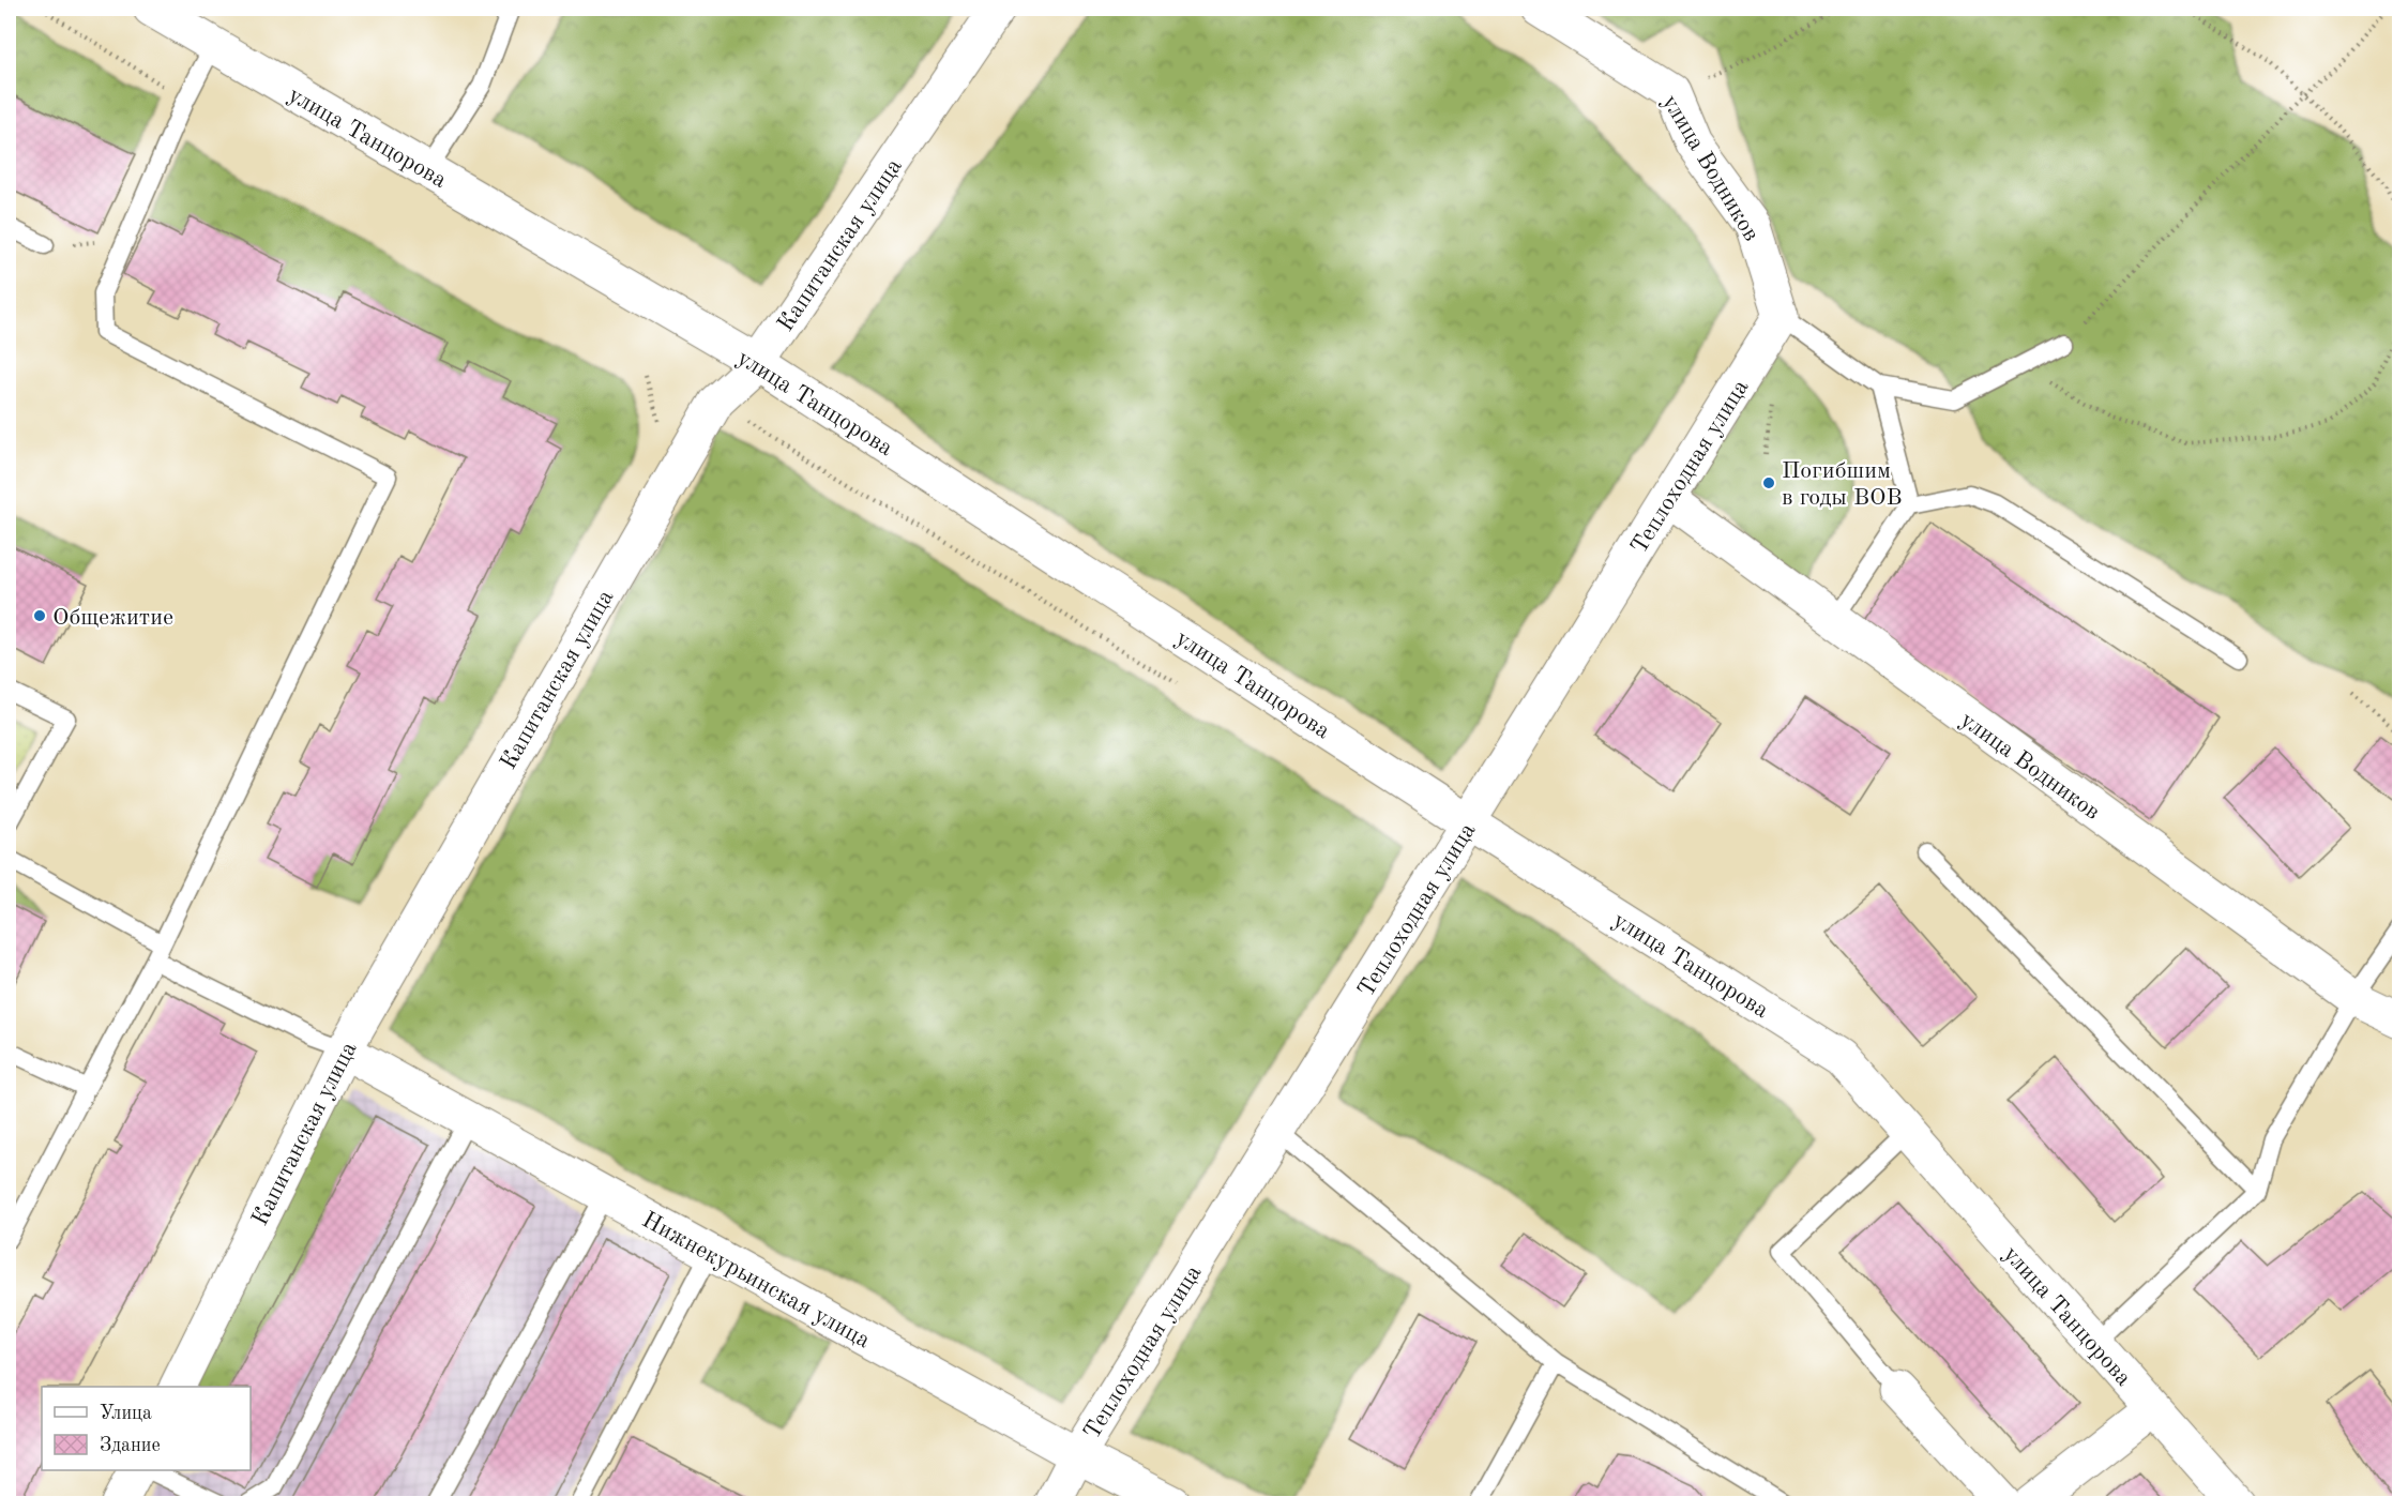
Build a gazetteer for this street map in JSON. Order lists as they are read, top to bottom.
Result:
{
  "streets": {
    "street": [
      "улица Танцорова",
      "улица Водников",
      "Капитанская улица",
      "Теплоходная улица",
      "Нижнекурьинская улица"
    ]
  },
  "crossings": [
    ["улица Танцорова", "Капитанская улица"],
    ["улица Танцорова", "Теплоходная улица"],
    ["улица Водников", "Теплоходная улица"],
    ["Капитанская улица", "Нижнекурьинская улица"],
    ["Теплоходная улица", "Нижнекурьинская улица"]
  ],
  "places": ["Погибшим в годы ВОВ", "Общежитие"],
  "legend": ["Улица", "Здание"]
}
